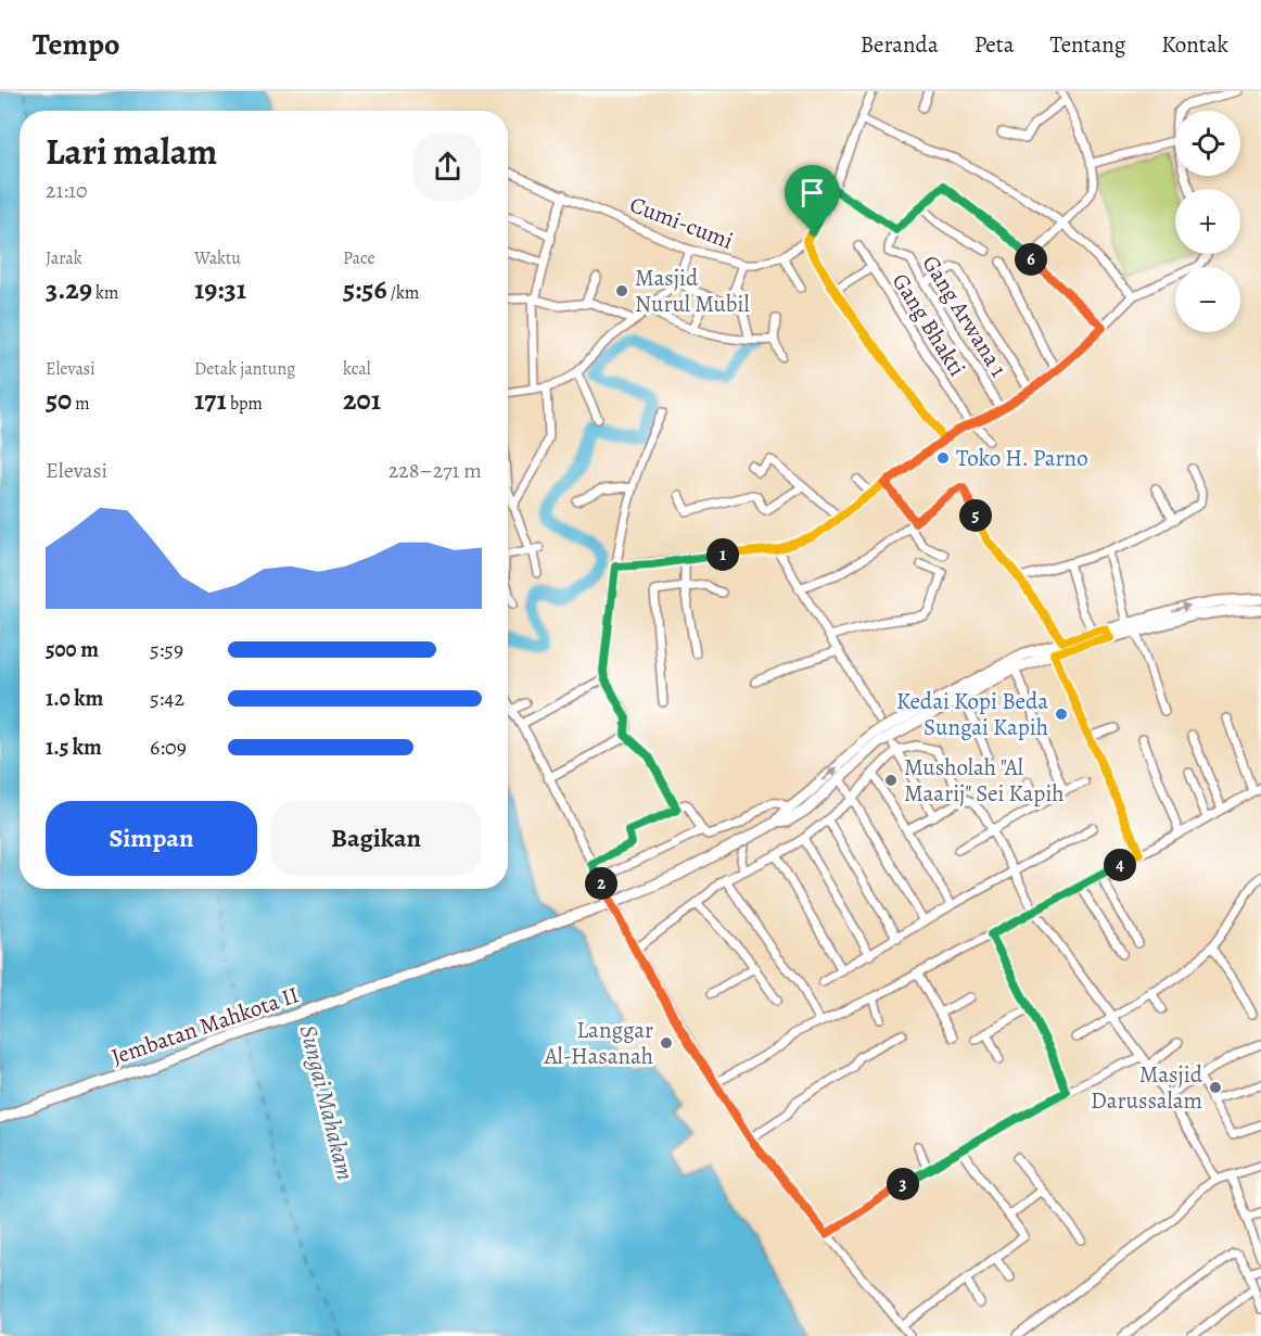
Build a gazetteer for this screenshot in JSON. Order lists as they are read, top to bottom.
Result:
{
  "streets": {
    "main road": ["Jembatan Mahkota II"],
    "street": ["Cumi-cumi", "Gang Arwana 1", "Gang Bhakti"]
  },
  "water": ["Sungai Mahakam"],
  "places": [
    "Masjid Nurul Mubil",
    "Toko H. Parno",
    "Kedai Kopi Beda Sungai Kapih",
    "Musholah \"Al Maarij\" Sei Kapih",
    "Langgar Al-Hasanah",
    "Masjid Darussalam"
  ],
  "page": {
    "header": "Tempo",
    "nav": [
      "Beranda",
      "Peta",
      "Tentang",
      "Kontak"
    ],
    "map_buttons": ["+", "−"],
    "heading": ["Lari malam", "21:10"],
    "stats": [
      ["Jarak", "3.29 km"],
      ["Waktu", "19:31"],
      ["Pace", "5:56 /km"],
      ["Elevasi", "50 m"],
      ["Detak jantung", "171 bpm"],
      ["kcal", "201"]
    ],
    "pins": [
      "6",
      "5",
      "1",
      "4",
      "2",
      "3"
    ],
    "chart": ["Elevasi", "228–271 m"],
    "list": [
      {
        "name": "500 m",
        "note": "5:59"
      },
      {
        "name": "1.0 km",
        "note": "5:42"
      },
      {
        "name": "1.5 km",
        "note": "6:09"
      }
    ],
    "buttons": ["Simpan", "Bagikan"]
  }
}
